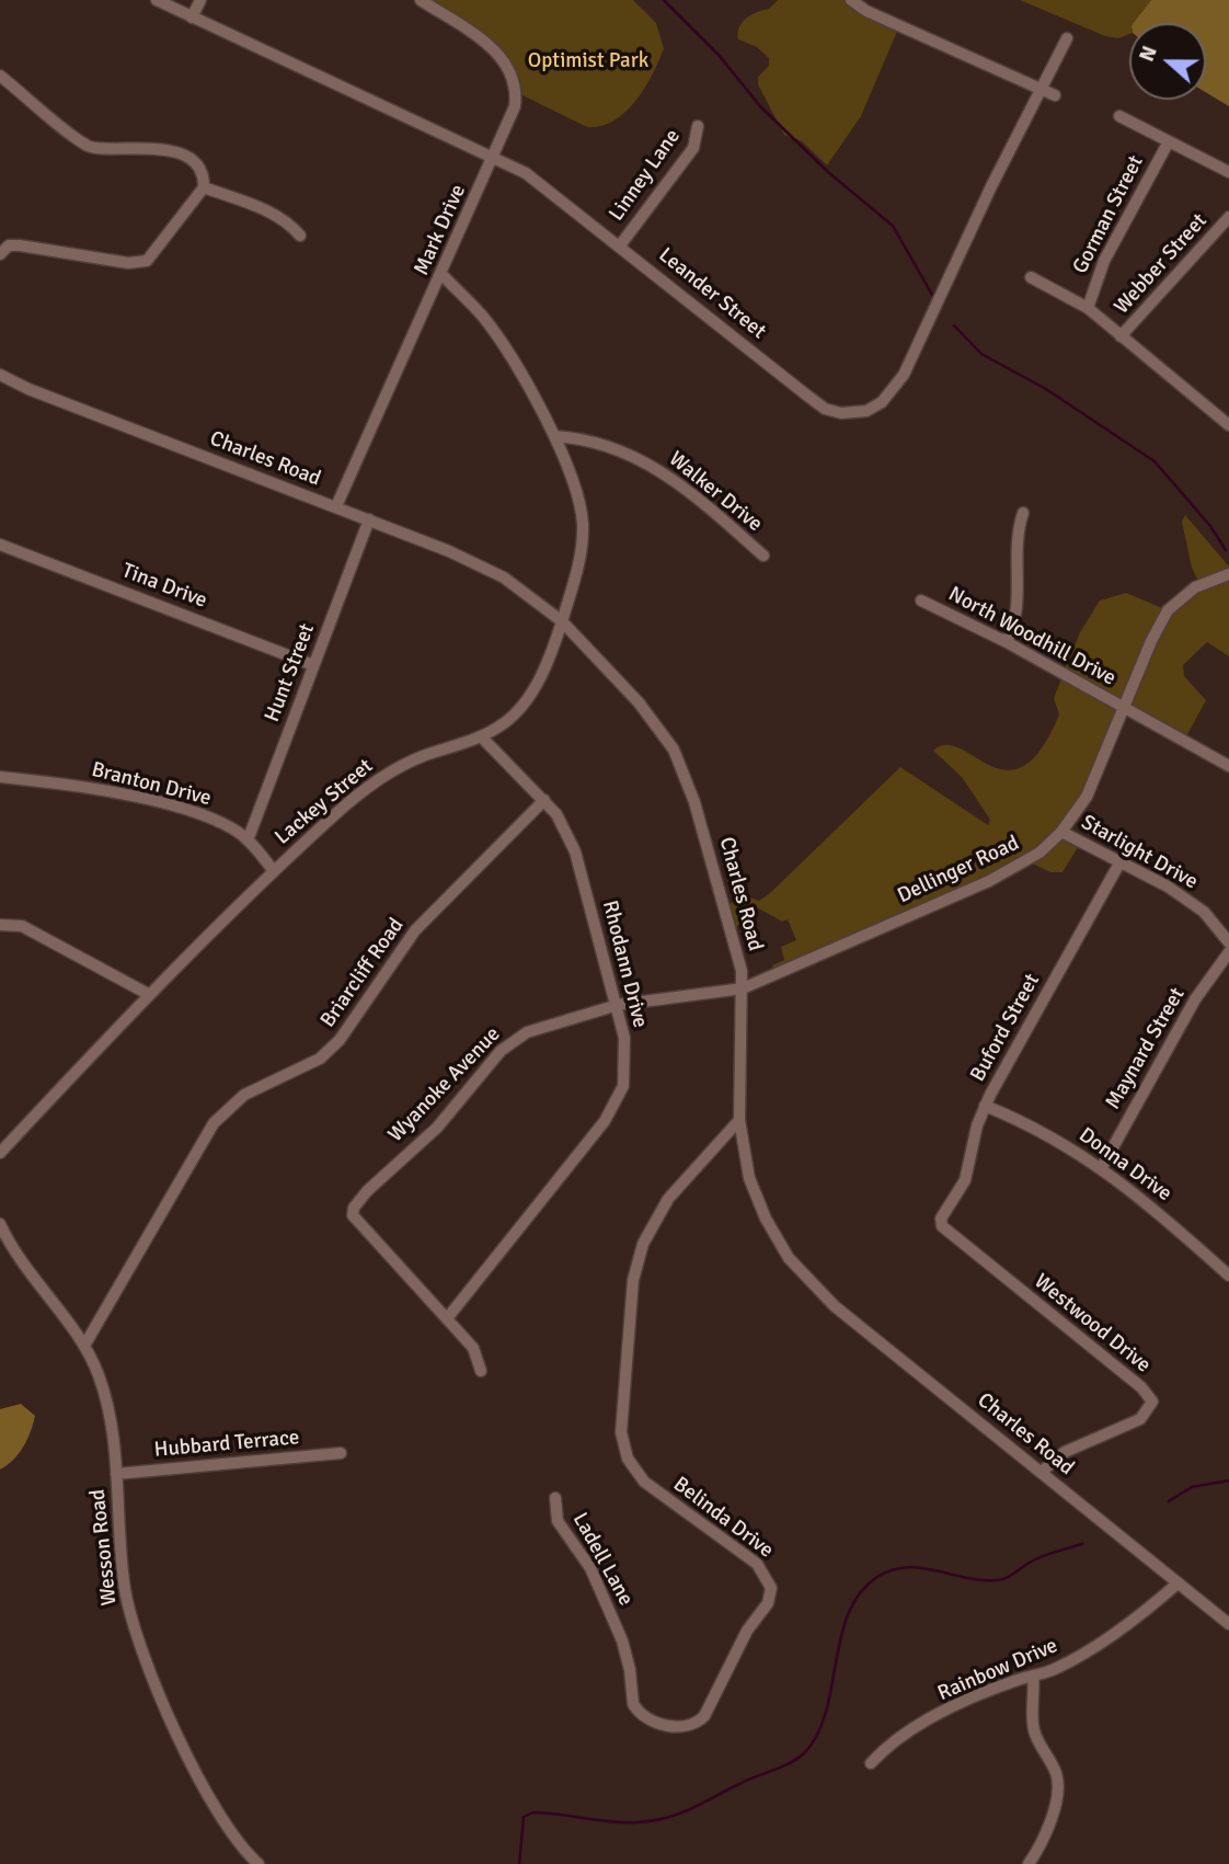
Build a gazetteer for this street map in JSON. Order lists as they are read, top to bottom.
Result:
{
  "streets": {
    "street": [
      "Linney Lane",
      "Gorman Street",
      "Mark Drive",
      "Webber Street",
      "Leander Street",
      "Charles Road",
      "Walker Drive",
      "Tina Drive",
      "North Woodhill Drive",
      "Hunt Street",
      "Branton Drive",
      "Lackey Street",
      "Starlight Drive",
      "Dellinger Road",
      "Rhodann Drive",
      "Briarcliff Road",
      "Buford Street",
      "Maynard Street",
      "Wyanoke Avenue",
      "Donna Drive",
      "Westwood Drive",
      "Hubbard Terrace",
      "Belinda Drive",
      "Wesson Road",
      "Ladell Lane",
      "Rainbow Drive"
    ]
  },
  "crossings": [
    ["Linney Lane", "Leander Street"],
    ["Mark Drive", "Leander Street"],
    ["Mark Drive", "Charles Road"],
    ["Mark Drive", "Lackey Street"],
    ["Charles Road", "Hunt Street"],
    ["Charles Road", "Lackey Street"],
    ["Charles Road", "Dellinger Road"],
    ["Charles Road", "Wyanoke Avenue"],
    ["Charles Road", "Westwood Drive"],
    ["Charles Road", "Belinda Drive"],
    ["Charles Road", "Rainbow Drive"],
    ["Walker Drive", "Lackey Street"],
    ["Tina Drive", "Hunt Street"],
    ["North Woodhill Drive", "Dellinger Road"],
    ["Hunt Street", "Branton Drive"],
    ["Branton Drive", "Lackey Street"],
    ["Lackey Street", "Rhodann Drive"],
    ["Starlight Drive", "Dellinger Road"],
    ["Starlight Drive", "Buford Street"],
    ["Dellinger Road", "Wyanoke Avenue"],
    ["Rhodann Drive", "Briarcliff Road"],
    ["Rhodann Drive", "Wyanoke Avenue"],
    ["Briarcliff Road", "Wesson Road"],
    ["Buford Street", "Donna Drive"],
    ["Buford Street", "Westwood Drive"],
    ["Maynard Street", "Donna Drive"],
    ["Hubbard Terrace", "Wesson Road"],
    ["Belinda Drive", "Ladell Lane"]
  ],
  "parks": ["Optimist Park"],
  "north": "left"
}
